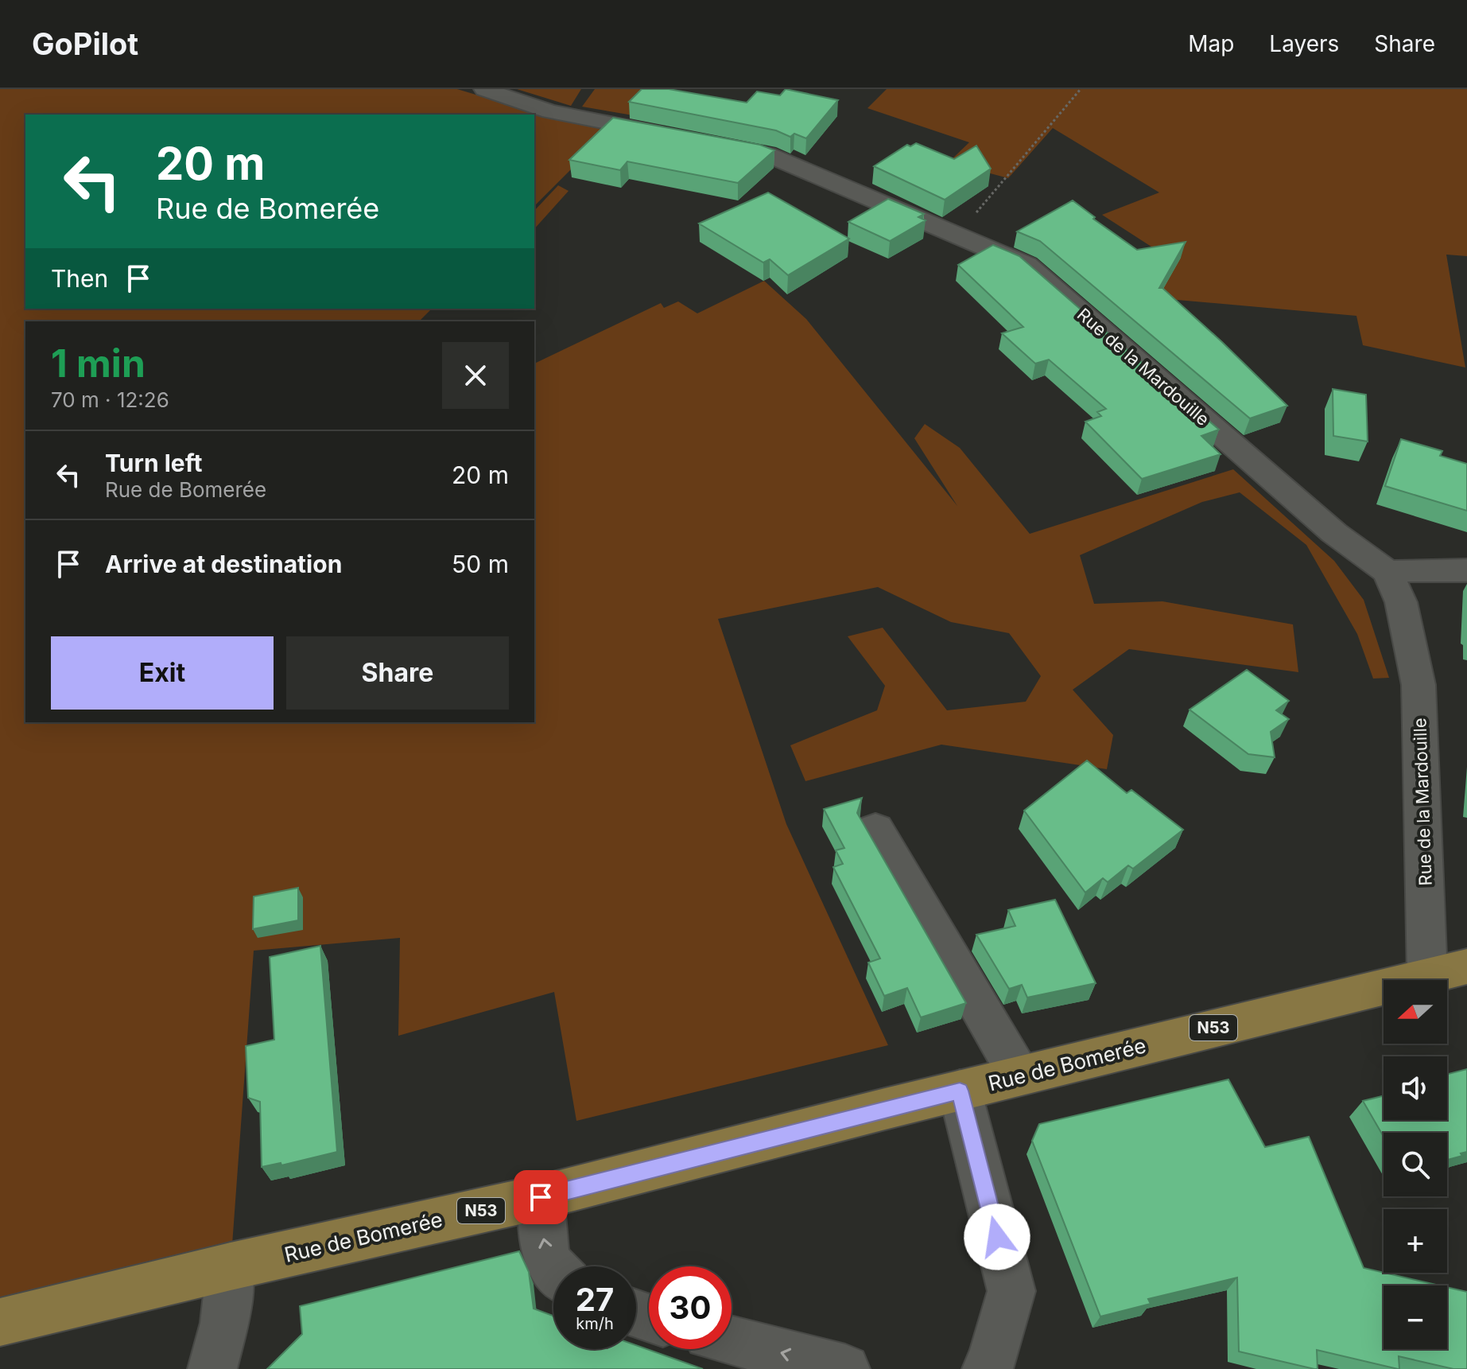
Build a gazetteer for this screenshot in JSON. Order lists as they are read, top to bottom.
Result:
{
  "streets": {
    "main road": ["N53", "Rue de Bomerée"],
    "street": ["Rue de la Mardouille"]
  },
  "crossings": [
    ["Rue de la Mardouille", "Rue de Bomerée"]
  ],
  "north": "left",
  "page": {
    "header": "GoPilot",
    "nav": ["Map", "Layers", "Share"],
    "turn": ["20 m", "Rue de Bomerée"],
    "then": "Then",
    "heading": ["1 min", "70 m · 12:26"],
    "list": [
      {
        "name": "Turn left",
        "note": "Rue de Bomerée",
        "value": "20 m"
      },
      {
        "name": "Arrive at destination",
        "value": "50 m"
      }
    ],
    "buttons": ["Exit", "Share"],
    "map_buttons": ["+", "−"],
    "speed": "27 km/h",
    "limit": "30"
  }
}
